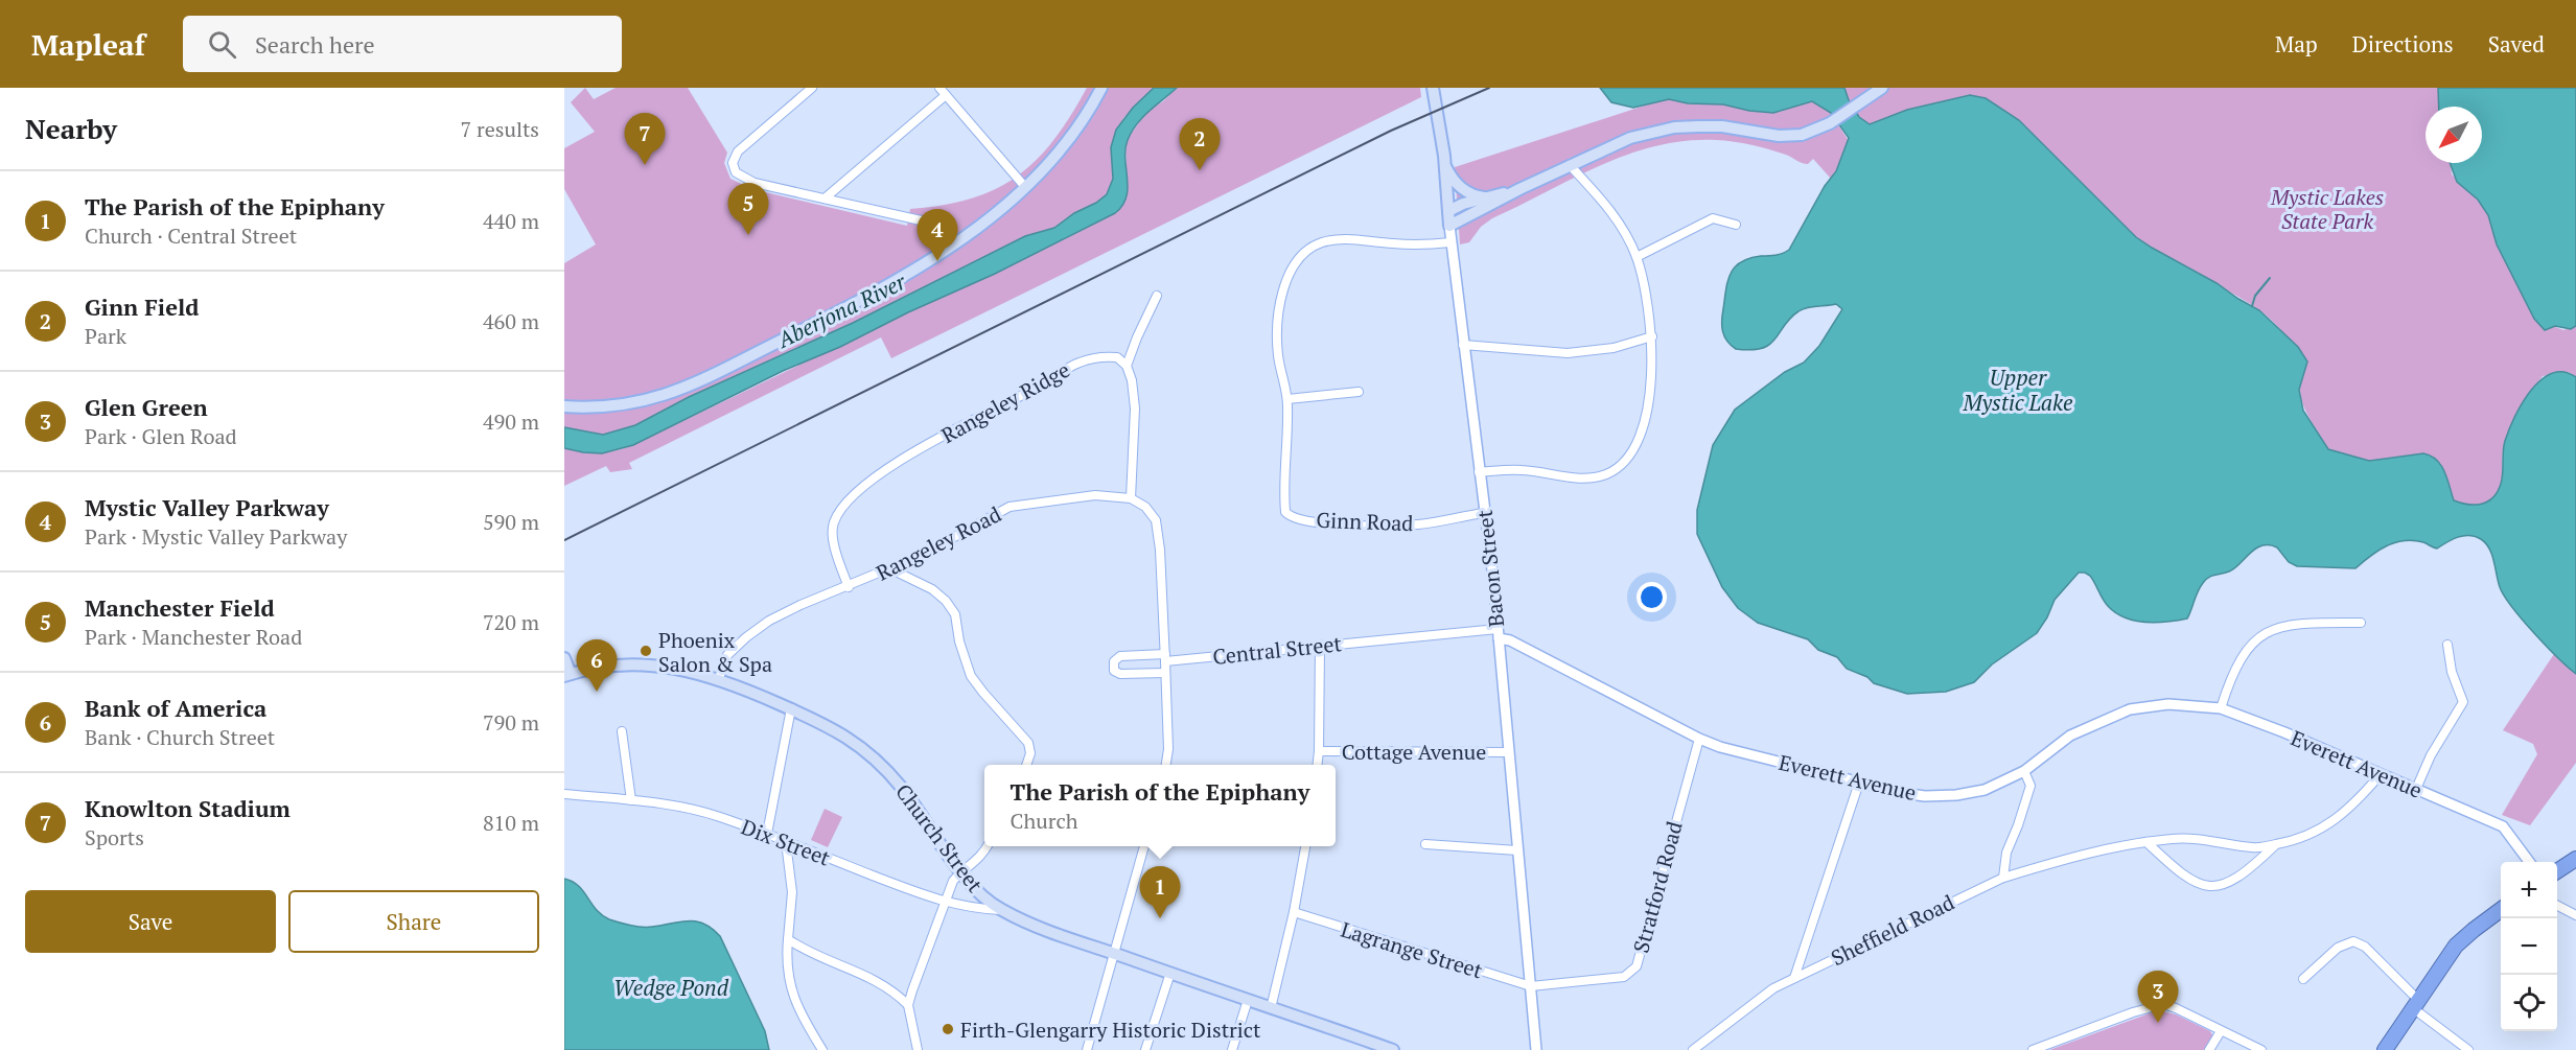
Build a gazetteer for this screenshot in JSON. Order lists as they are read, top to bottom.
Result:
{
  "streets": {
    "main road": ["Bacon Street", "Church Street"],
    "street": [
      "Rangeley Ridge",
      "Ginn Road",
      "Rangeley Road",
      "Central Street",
      "Cottage Avenue",
      "Everett Avenue",
      "Dix Street",
      "Stratford Road",
      "Sheffield Road",
      "Lagrange Street"
    ]
  },
  "crossings": [
    ["Rangeley Ridge", "Rangeley Road"],
    ["Ginn Road", "Bacon Street"],
    ["Rangeley Road", "Church Street"],
    ["Bacon Street", "Central Street"],
    ["Bacon Street", "Cottage Avenue"],
    ["Bacon Street", "Everett Avenue"],
    ["Bacon Street", "Stratford Road"],
    ["Bacon Street", "Lagrange Street"],
    ["Central Street", "Everett Avenue"],
    ["Everett Avenue", "Stratford Road"],
    ["Everett Avenue", "Sheffield Road"],
    ["Church Street", "Dix Street"],
    ["Stratford Road", "Lagrange Street"]
  ],
  "water": ["Aberjona River", "Upper Mystic Lake", "Wedge Pond"],
  "parks": ["Mystic Lakes State Park"],
  "places": ["Phoenix Salon & Spa", "Firth-Glengarry Historic District"],
  "north": "bottom left",
  "page": {
    "header": "Mapleaf",
    "search": "Search here",
    "nav": ["Map", "Directions", "Saved"],
    "heading": ["Nearby", "7 results"],
    "pins": [
      "7",
      "2",
      "5",
      "4",
      "6",
      "1",
      "3"
    ],
    "list": [
      {
        "mark": "1",
        "name": "The Parish of the Epiphany",
        "note": "Church · Central Street",
        "value": "440 m"
      },
      {
        "mark": "2",
        "name": "Ginn Field",
        "note": "Park",
        "value": "460 m"
      },
      {
        "mark": "3",
        "name": "Glen Green",
        "note": "Park · Glen Road",
        "value": "490 m"
      },
      {
        "mark": "4",
        "name": "Mystic Valley Parkway",
        "note": "Park · Mystic Valley Parkway",
        "value": "590 m"
      },
      {
        "mark": "5",
        "name": "Manchester Field",
        "note": "Park · Manchester Road",
        "value": "720 m"
      },
      {
        "mark": "6",
        "name": "Bank of America",
        "note": "Bank · Church Street",
        "value": "790 m"
      },
      {
        "mark": "7",
        "name": "Knowlton Stadium",
        "note": "Sports",
        "value": "810 m"
      }
    ],
    "popup": ["The Parish of the Epiphany", "Church"],
    "map_buttons": ["+", "−"],
    "buttons": ["Save", "Share"]
  }
}
